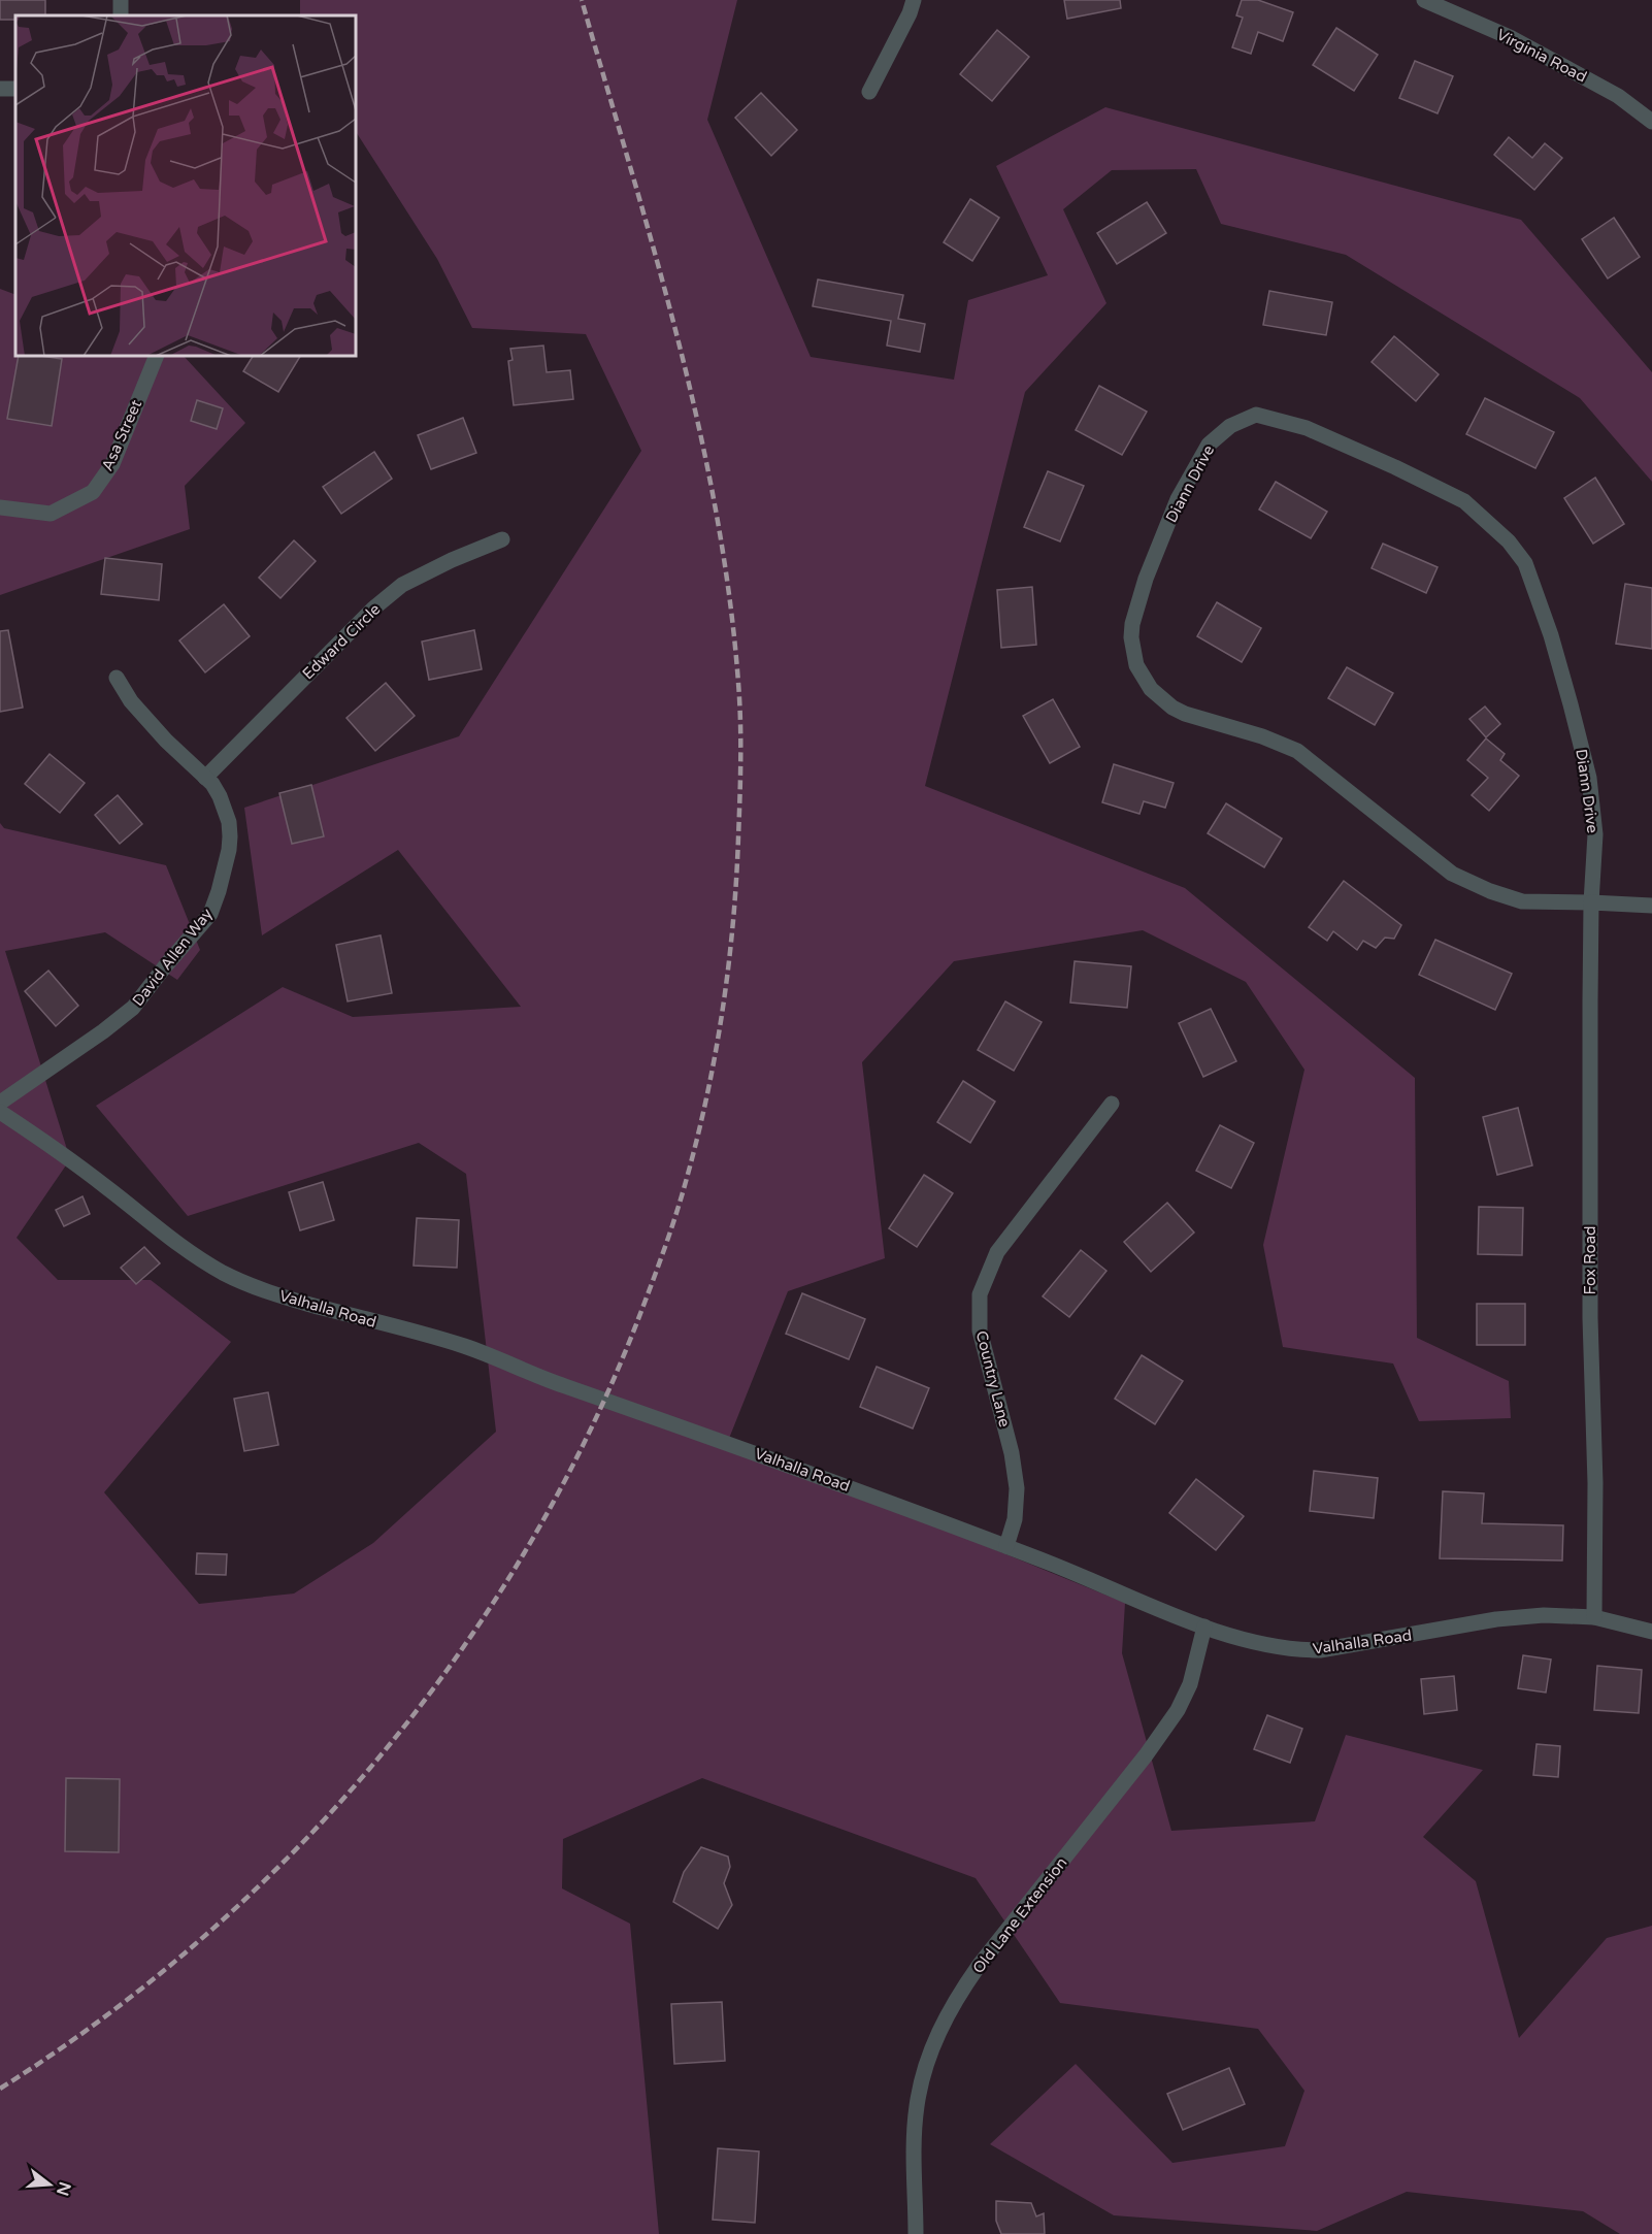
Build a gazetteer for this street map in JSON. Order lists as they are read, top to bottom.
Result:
{
  "streets": {
    "street": [
      "Virginia Road",
      "Asa Street",
      "Diann Drive",
      "Edward Circle",
      "David Allen Way",
      "Fox Road",
      "Valhalla Road",
      "Country Lane",
      "Old Lane Extension"
    ]
  },
  "crossings": [
    ["Diann Drive", "Fox Road"],
    ["Edward Circle", "David Allen Way"],
    ["Fox Road", "Valhalla Road"],
    ["Valhalla Road", "Country Lane"],
    ["Valhalla Road", "Old Lane Extension"]
  ],
  "north": "right"
}
